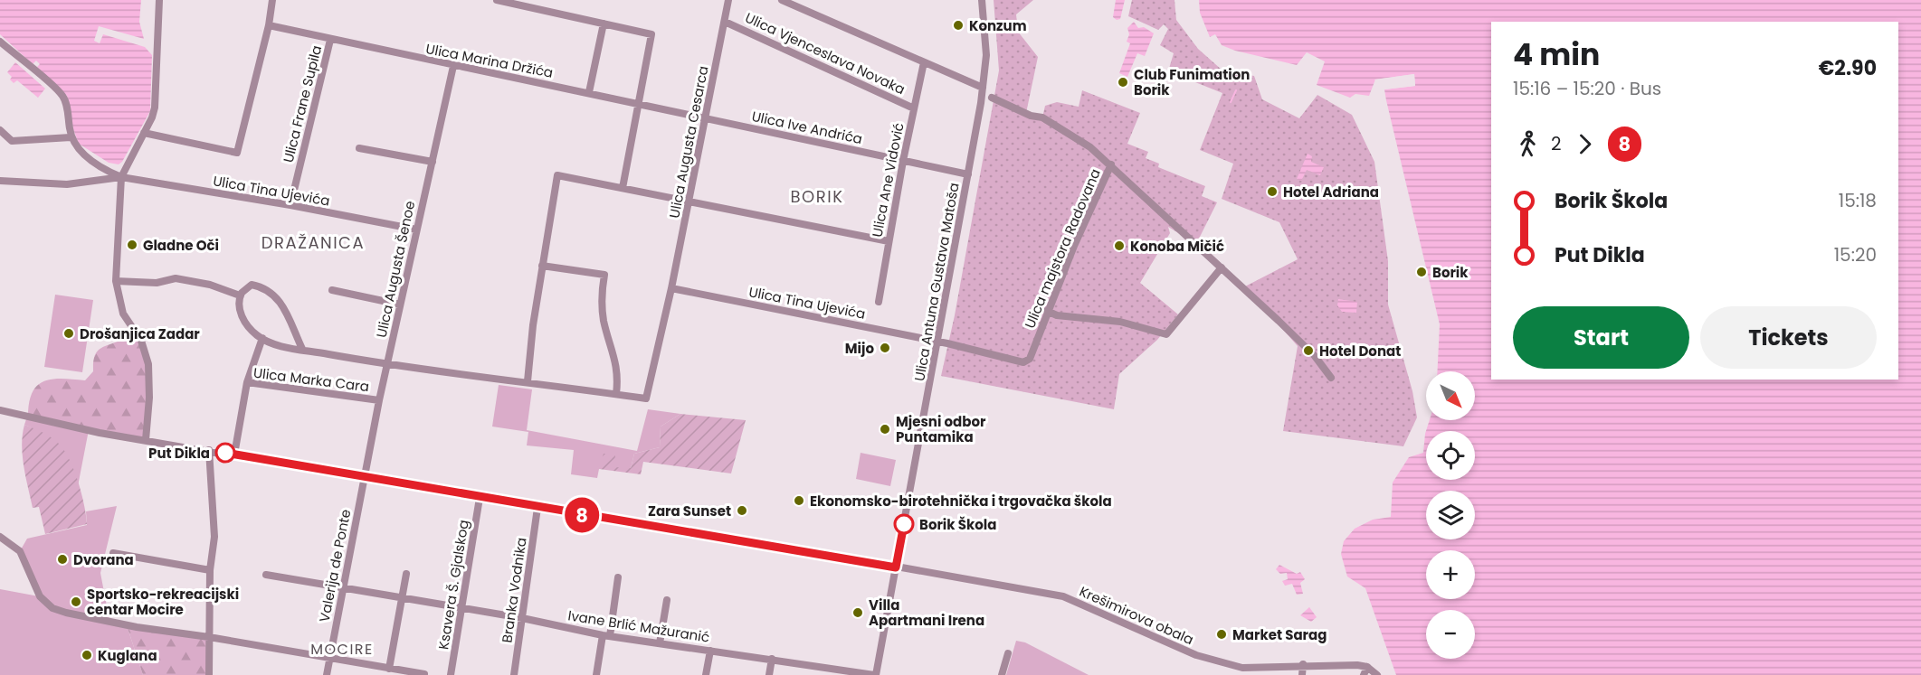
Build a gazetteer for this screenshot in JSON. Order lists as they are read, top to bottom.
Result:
{
  "streets": {
    "street": [
      "Ulica Vjenceslava Novaka",
      "Ulica Marina Držića",
      "Ulica Frane Supila",
      "Ulica Ive Andrića",
      "Ulica Augusta Cesarca",
      "Ulica Ane Vidović",
      "Ulica Tina Ujevića",
      "Ulica majstora Radovana",
      "Ulica Augusta Šenoe",
      "Ulica Antuna Gustava Matoša",
      "Ulica Marka Cara",
      "Valerija de Ponte",
      "Ksavera Š. Gjalskog",
      "Branka Vodnika",
      "Krešimirova obala",
      "Ivane Brlić Mažuranić"
    ]
  },
  "crossings": [
    ["Ulica Vjenceslava Novaka", "Ulica Augusta Cesarca"],
    ["Ulica Vjenceslava Novaka", "Ulica Ane Vidović"],
    ["Ulica Marina Držića", "Ulica Frane Supila"],
    ["Ulica Marina Držića", "Ulica Ive Andrića"],
    ["Ulica Marina Držića", "Ulica Augusta Cesarca"],
    ["Ulica Marina Držića", "Ulica Augusta Šenoe"],
    ["Ulica Frane Supila", "Ulica Tina Ujevića"],
    ["Ulica Ive Andrića", "Ulica Augusta Cesarca"],
    ["Ulica Ive Andrića", "Ulica Ane Vidović"],
    ["Ulica Ive Andrića", "Ulica Antuna Gustava Matoša"],
    ["Ulica Augusta Cesarca", "Ulica Tina Ujevića"],
    ["Ulica Tina Ujevića", "Ulica majstora Radovana"],
    ["Ulica Tina Ujevića", "Ulica Augusta Šenoe"],
    ["Ulica Tina Ujevića", "Ulica Antuna Gustava Matoša"],
    ["Ulica majstora Radovana", "Ulica Antuna Gustava Matoša"],
    ["Ulica Augusta Šenoe", "Ulica Marka Cara"],
    ["Ulica Augusta Šenoe", "Valerija de Ponte"],
    ["Ulica Antuna Gustava Matoša", "Krešimirova obala"],
    ["Ulica Antuna Gustava Matoša", "Ivane Brlić Mažuranić"],
    ["Valerija de Ponte", "Ivane Brlić Mažuranić"],
    ["Ksavera Š. Gjalskog", "Ivane Brlić Mažuranić"],
    ["Branka Vodnika", "Ivane Brlić Mažuranić"]
  ],
  "districts": ["BORIK", "DRAŽANICA", "MOCIRE"],
  "places": [
    "Konzum",
    "Club Funimation Borik",
    "Hotel Adriana",
    "Gladne Oči",
    "Konoba Mičić",
    "Borik",
    "Drošanjica Zadar",
    "Mijo",
    "Hotel Donat",
    "Mjesni odbor Puntamika",
    "Put Dikla",
    "Ekonomsko-birotehnička i trgovačka škola",
    "Zara Sunset",
    "Borik Škola",
    "Dvorana",
    "Sportsko-rekreacijski centar Mocire",
    "Villa Apartmani Irena",
    "Market Sarag",
    "Kuglana"
  ],
  "lines": ["bus line 8"],
  "north": "bottom right",
  "page": {
    "on_map": "8",
    "heading": ["4 min", "15:16 – 15:20 · Bus", "€2.90"],
    "legs": ["2", "8"],
    "list": [
      {
        "name": "Borik Škola",
        "value": "15:18"
      },
      {
        "name": "Put Dikla",
        "value": "15:20"
      }
    ],
    "buttons": ["Start", "Tickets"],
    "map_buttons": ["+", "−"]
  }
}
